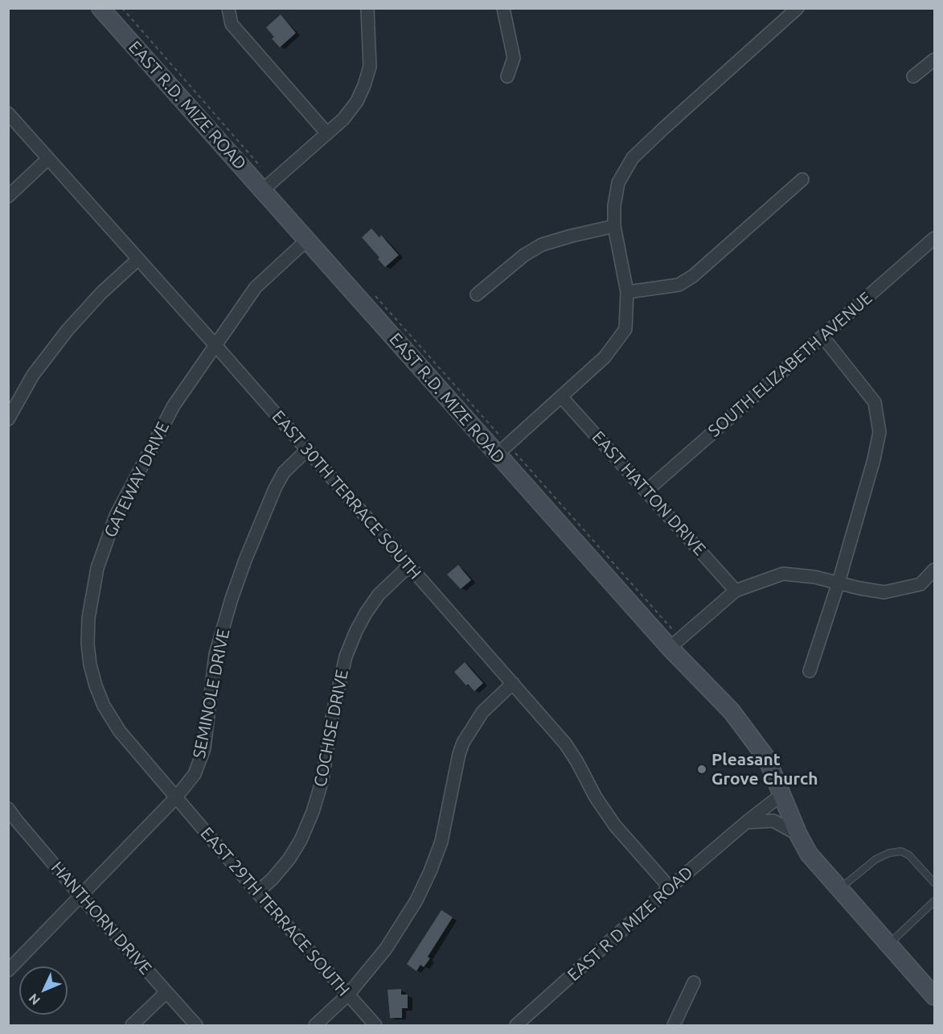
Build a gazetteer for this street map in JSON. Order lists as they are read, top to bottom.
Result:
{
  "streets": {
    "main road": ["EAST R.D. MIZE ROAD"],
    "street": [
      "SOUTH ELIZABETH AVENUE",
      "GATEWAY DRIVE",
      "EAST HATTON DRIVE",
      "EAST 30TH TERRACE SOUTH",
      "SEMINOLE DRIVE",
      "COCHISE DRIVE",
      "EAST 29TH TERRACE SOUTH",
      "HANTHORN DRIVE",
      "EAST R D MIZE ROAD"
    ]
  },
  "crossings": [
    ["EAST R.D. MIZE ROAD", "GATEWAY DRIVE"],
    ["EAST R.D. MIZE ROAD", "EAST R D MIZE ROAD"],
    ["SOUTH ELIZABETH AVENUE", "EAST HATTON DRIVE"],
    ["GATEWAY DRIVE", "EAST 30TH TERRACE SOUTH"],
    ["GATEWAY DRIVE", "SEMINOLE DRIVE"],
    ["GATEWAY DRIVE", "EAST 29TH TERRACE SOUTH"],
    ["EAST 30TH TERRACE SOUTH", "SEMINOLE DRIVE"],
    ["EAST 30TH TERRACE SOUTH", "COCHISE DRIVE"],
    ["EAST 30TH TERRACE SOUTH", "EAST R D MIZE ROAD"],
    ["SEMINOLE DRIVE", "EAST 29TH TERRACE SOUTH"],
    ["SEMINOLE DRIVE", "HANTHORN DRIVE"],
    ["COCHISE DRIVE", "EAST 29TH TERRACE SOUTH"]
  ],
  "places": ["Pleasant Grove Church"],
  "north": "bottom left"
}
